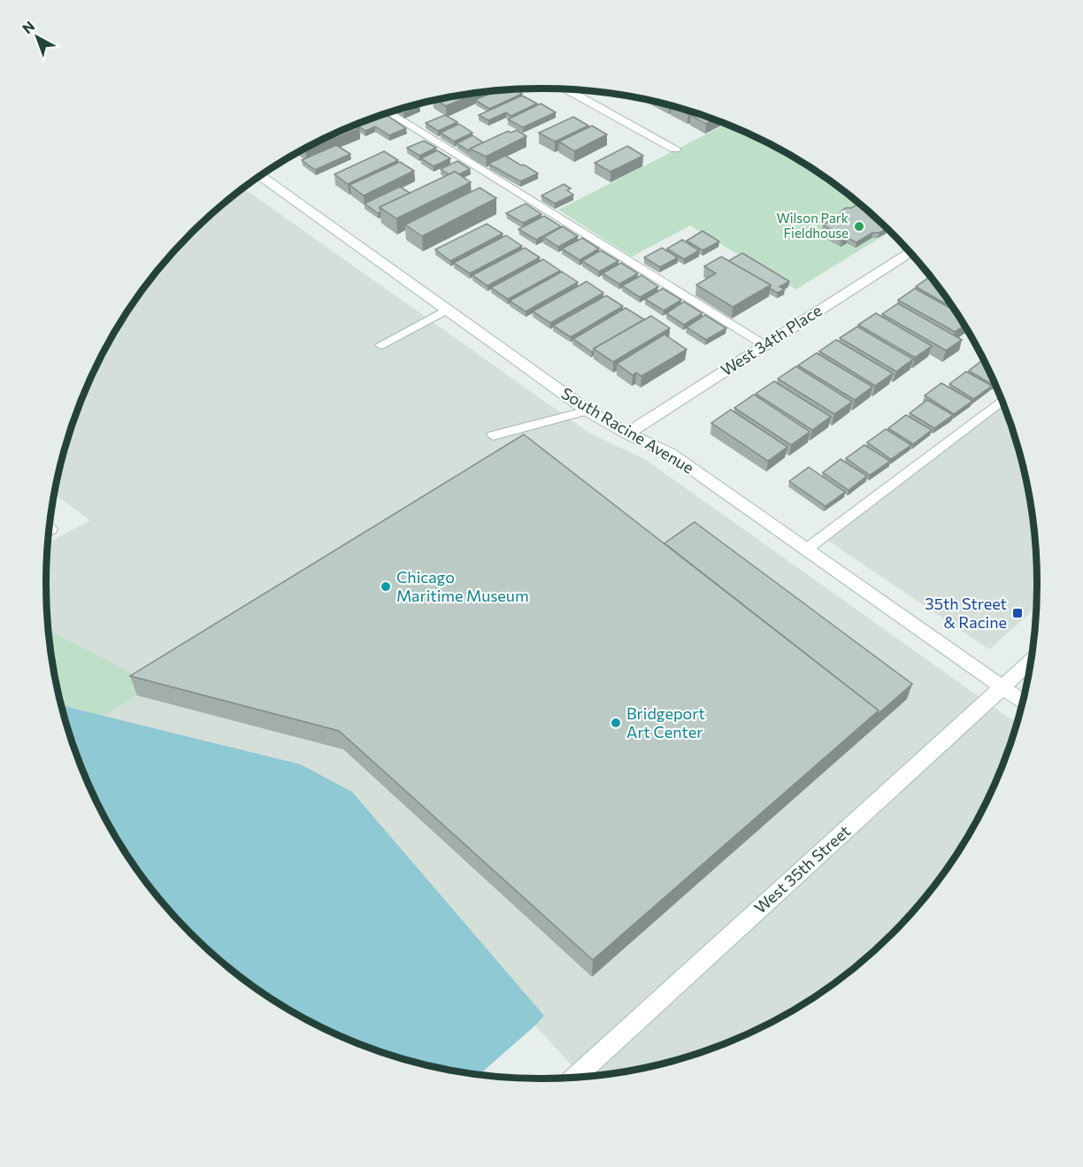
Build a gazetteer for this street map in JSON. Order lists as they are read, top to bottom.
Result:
{
  "streets": {
    "street": ["West 34th Place", "South Racine Avenue", "West 35th Street"]
  },
  "crossings": [
    ["West 34th Place", "South Racine Avenue"],
    ["South Racine Avenue", "West 35th Street"]
  ],
  "places": {
    "other": ["Wilson Park Fieldhouse", "Chicago Maritime Museum", "Bridgeport Art Center"],
    "transit": ["35th Street & Racine"]
  },
  "north": "top left"
}
